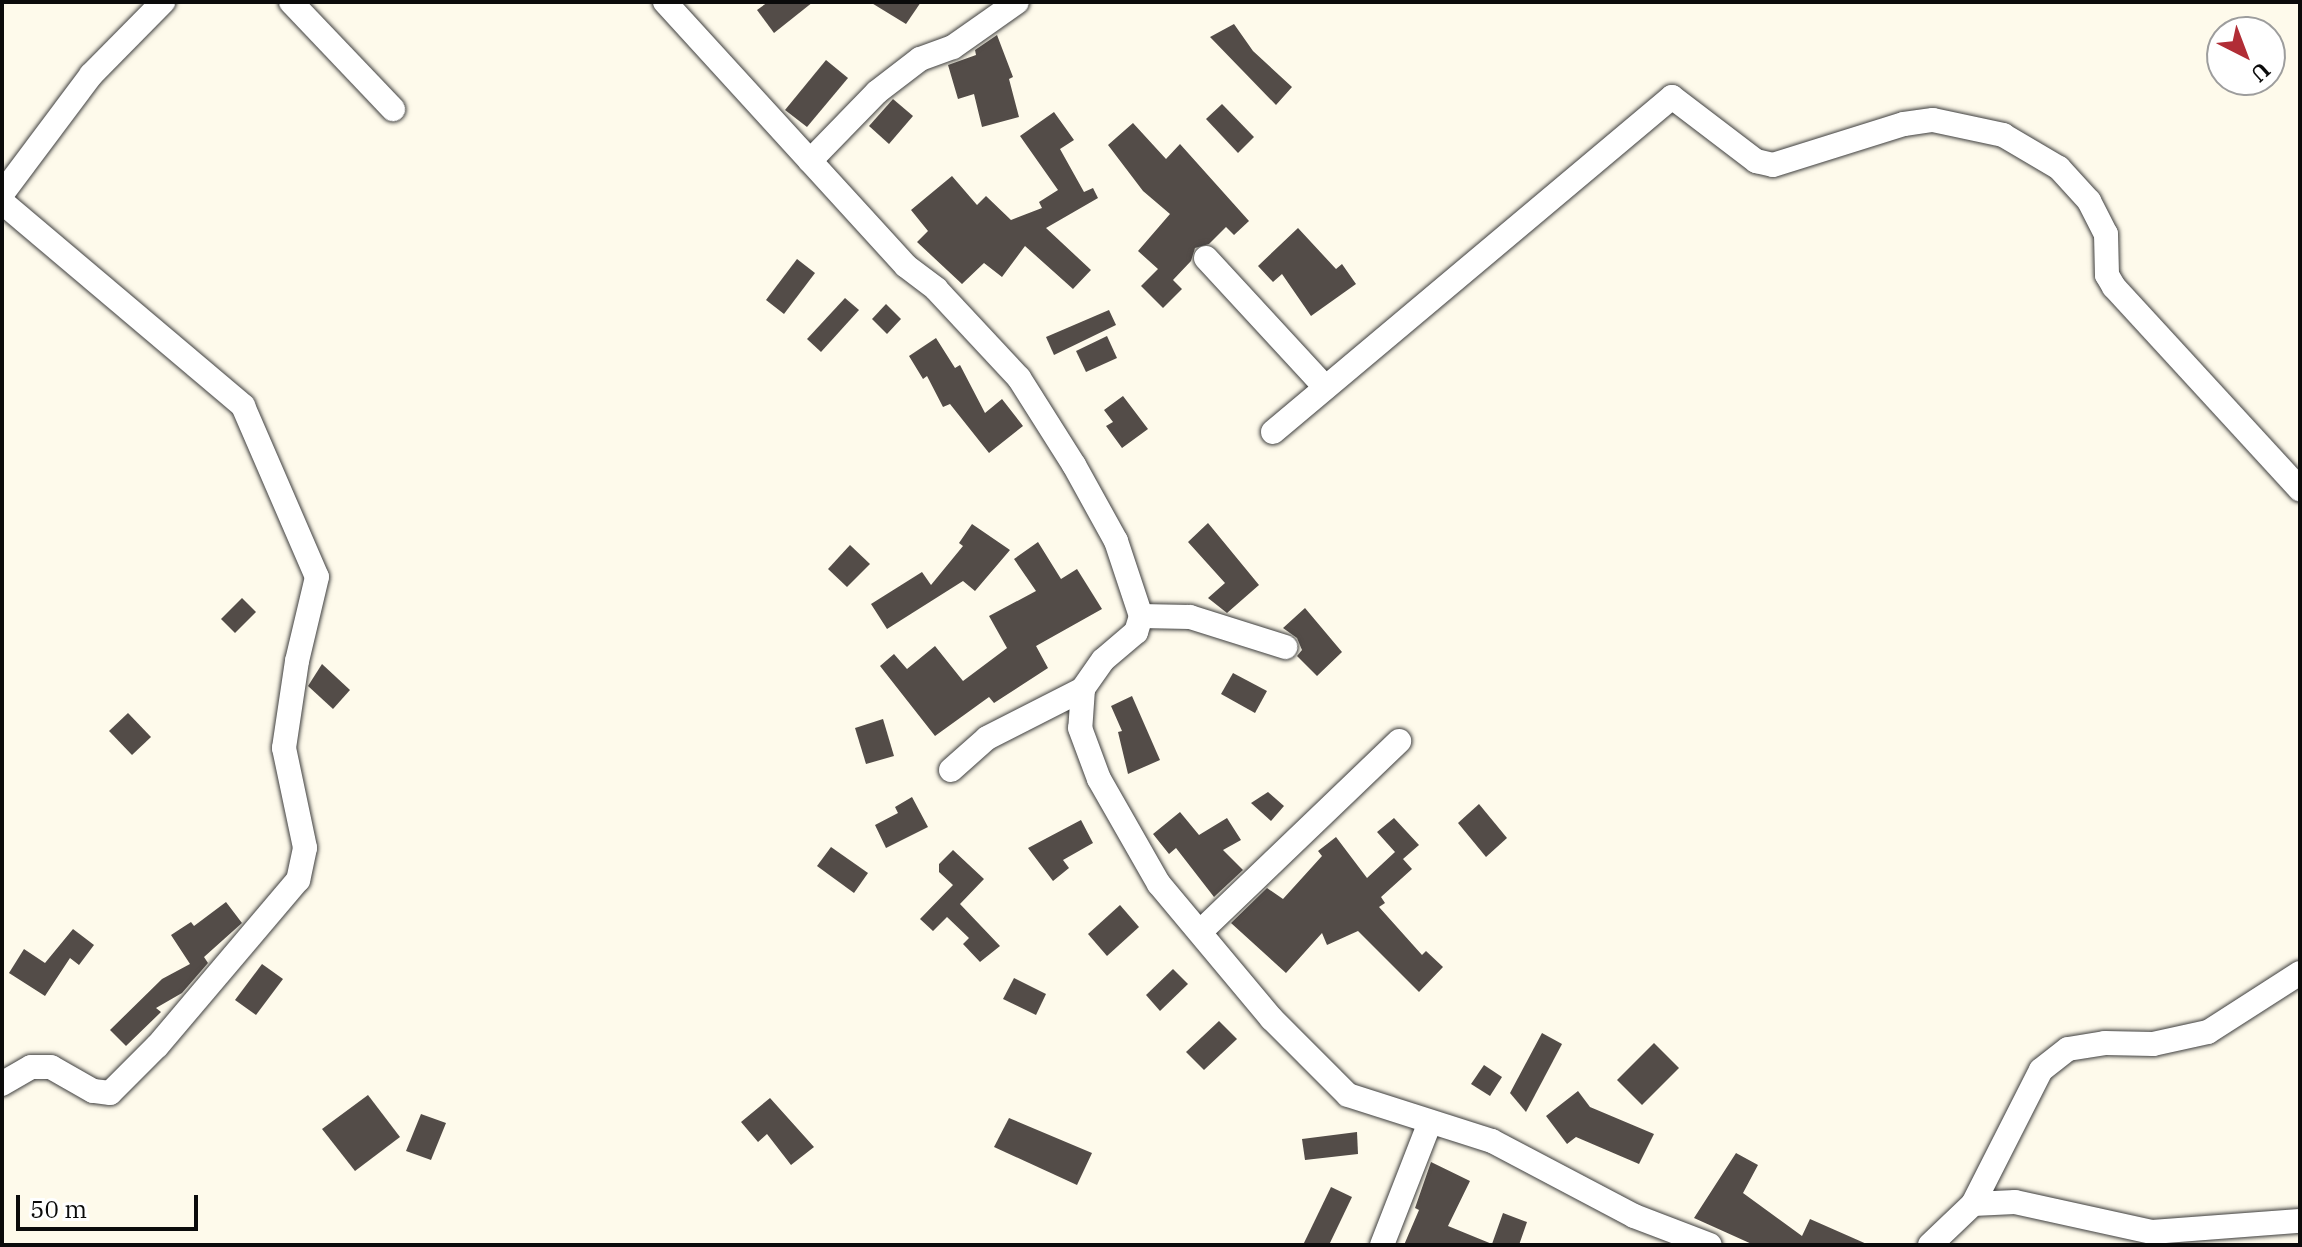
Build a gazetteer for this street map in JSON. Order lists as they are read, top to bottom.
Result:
{
  "scale_bar": "50 m",
  "north": "bottom right"
}
